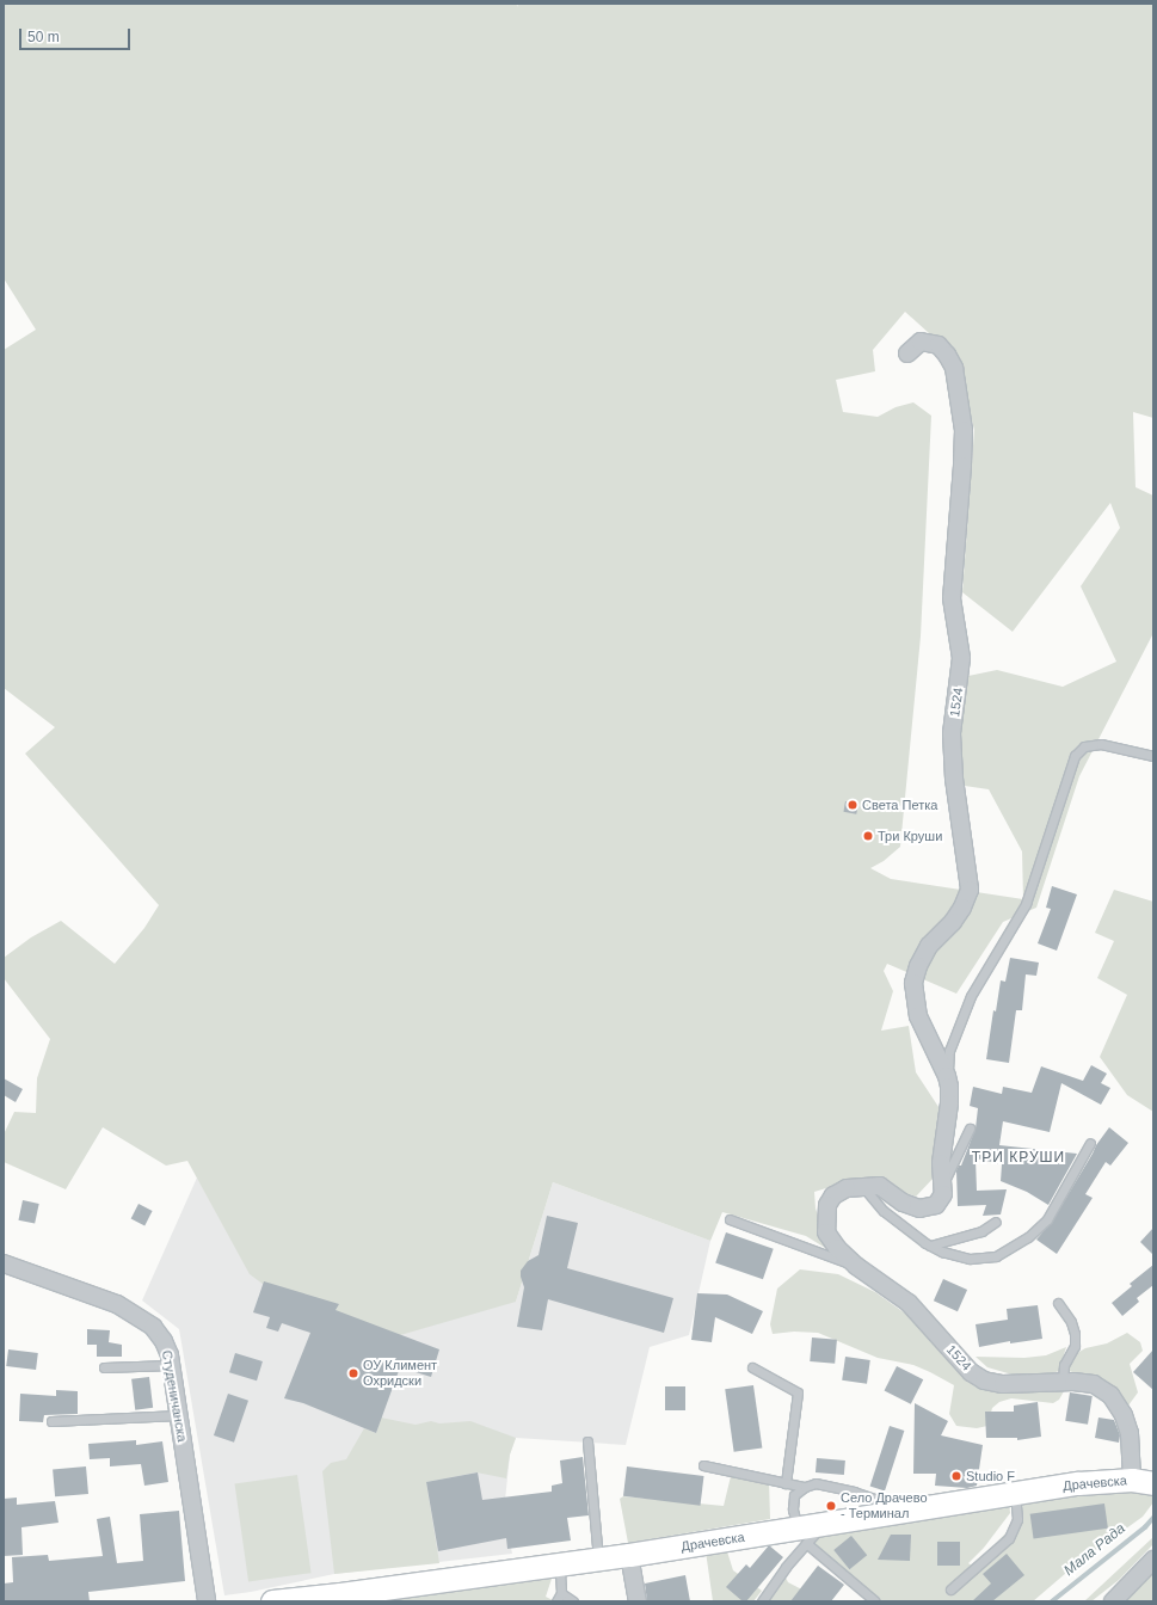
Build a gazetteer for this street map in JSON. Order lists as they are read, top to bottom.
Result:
{
  "streets": {
    "main road": ["Драчевска"],
    "street": ["1524", "Студеничанска"]
  },
  "crossings": [
    ["1524", "Драчевска"]
  ],
  "districts": ["ТРИ КРУШИ"],
  "water": ["Мала Рада"],
  "places": [
    "Света Петка",
    "Три Круши",
    "ОУ Климент Охридски",
    "Studio F",
    "Село Драчево - Терминал"
  ],
  "scale_bar": "50 m"
}
